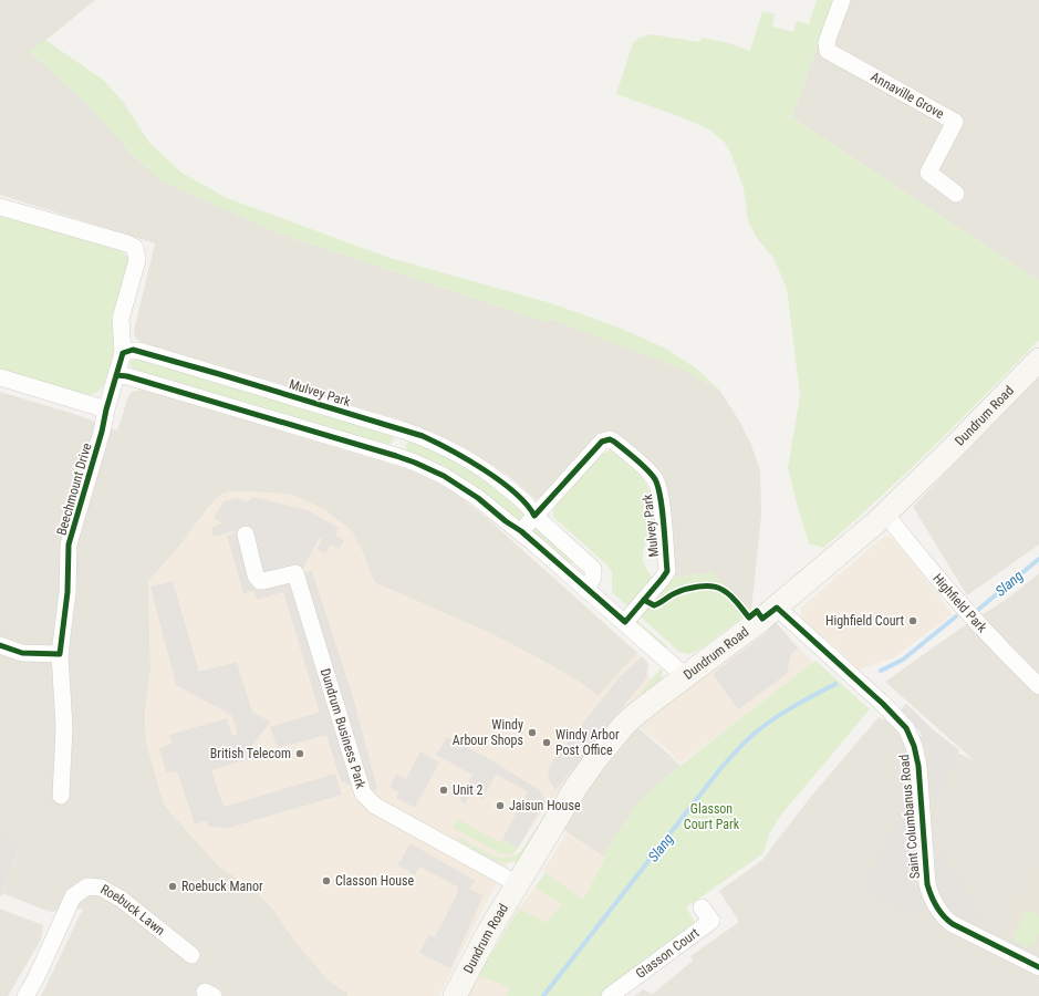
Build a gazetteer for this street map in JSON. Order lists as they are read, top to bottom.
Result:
{
  "streets": {
    "main road": ["Dundrum Road"],
    "street": [
      "Annaville Grove",
      "Mulvey Park",
      "Beechmount Drive",
      "Highfield Park",
      "Dundrum Business Park",
      "Saint Columbanus Road",
      "Roebuck Lawn",
      "Glasson Court"
    ]
  },
  "crossings": [
    ["Dundrum Road", "Highfield Park"],
    ["Dundrum Road", "Dundrum Business Park"],
    ["Dundrum Road", "Saint Columbanus Road"]
  ],
  "water": ["Slang"],
  "parks": ["Glasson Court Park"],
  "places": [
    "Highfield Court",
    "Windy Arbour Shops",
    "Windy Arbor Post Office",
    "British Telecom",
    "Unit 2",
    "Jaisun House",
    "Classon House",
    "Roebuck Manor"
  ]
}
